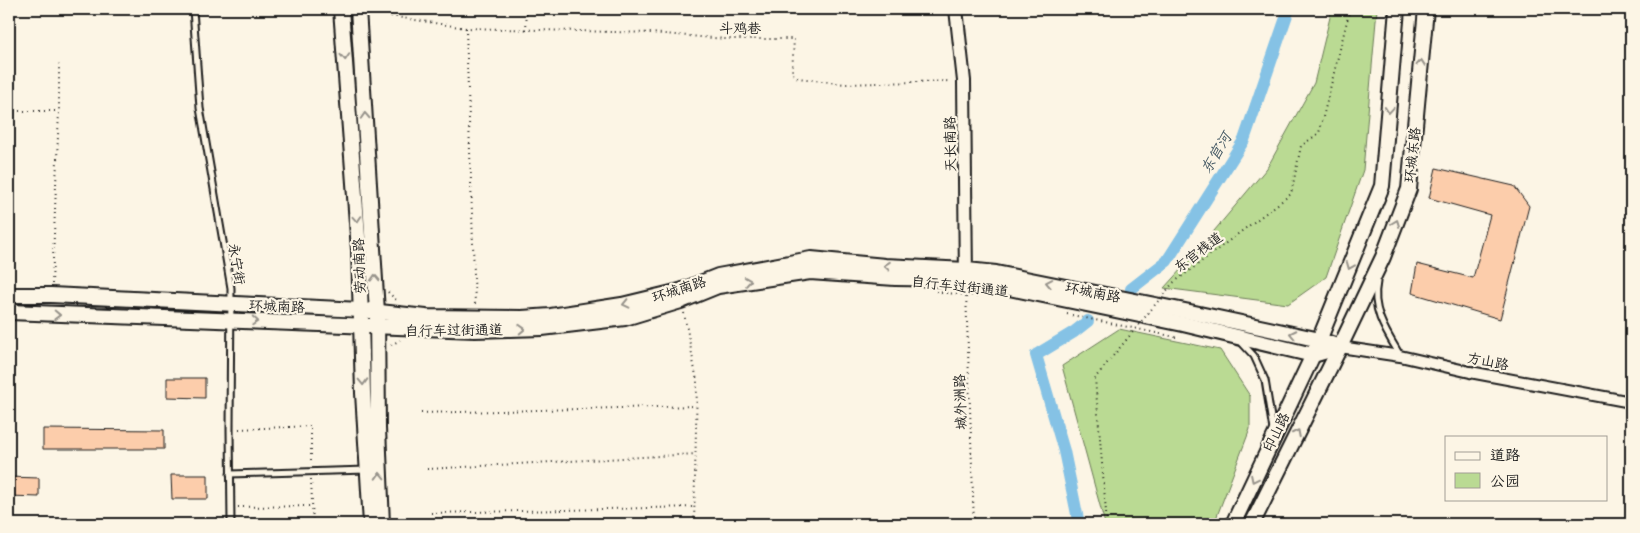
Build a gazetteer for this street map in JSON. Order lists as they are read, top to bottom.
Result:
{
  "streets": {
    "main road": [
      "环城东路",
      "劳动南路",
      "环城南路",
      "印山路"
    ],
    "street": ["天长南路", "方山路"],
    "lane": ["永宁街"],
    "path": [
      "斗鸡巷",
      "东官栈道",
      "自行车过街通道",
      "城外洲路"
    ]
  },
  "crossings": [
    ["斗鸡巷", "天长南路"],
    ["斗鸡巷", "劳动南路"],
    ["天长南路", "环城南路"],
    ["天长南路", "城外洲路"],
    ["环城东路", "环城南路"],
    ["环城东路", "方山路"],
    ["环城东路", "印山路"],
    ["永宁街", "环城南路"],
    ["劳动南路", "环城南路"],
    ["自行车过街通道", "城外洲路"],
    ["环城南路", "方山路"],
    ["环城南路", "城外洲路"],
    ["环城南路", "印山路"],
    ["方山路", "印山路"]
  ],
  "water": ["东官河"],
  "legend": ["道路", "公园"]
}
